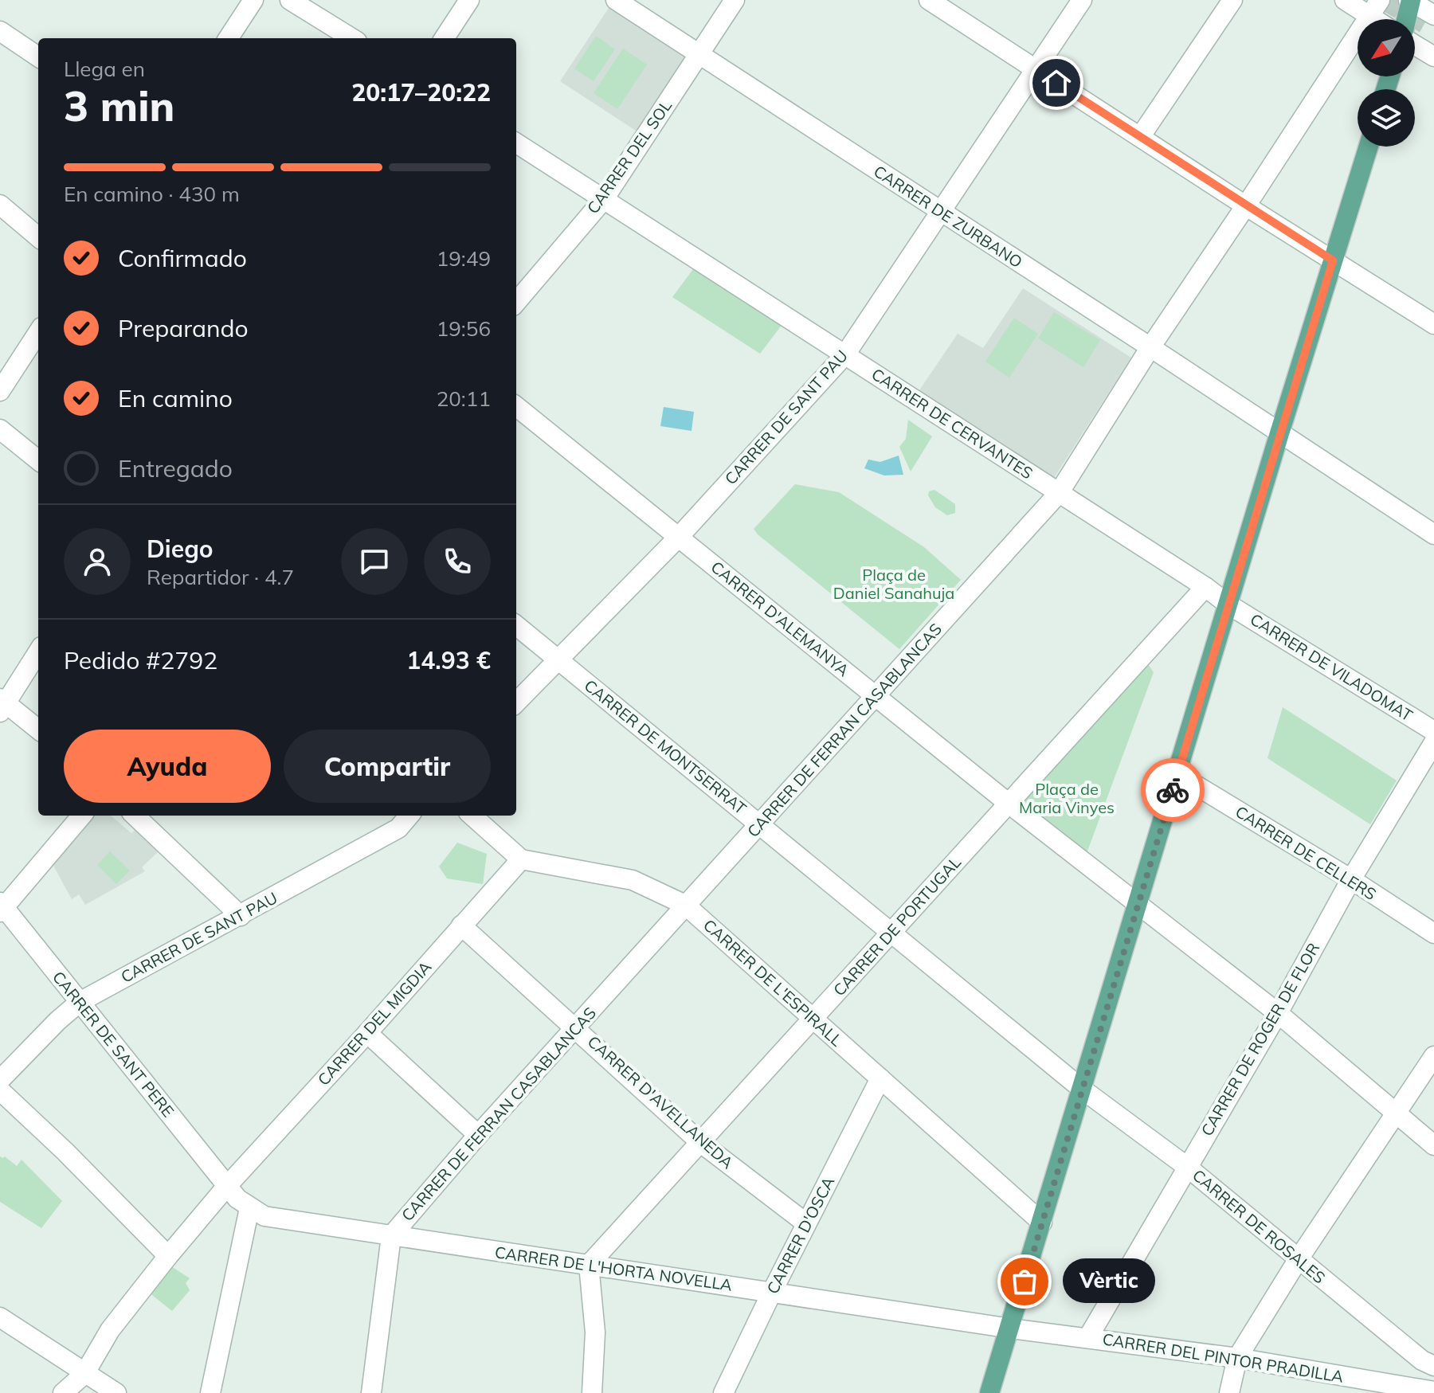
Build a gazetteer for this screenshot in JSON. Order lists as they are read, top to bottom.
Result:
{
  "streets": {
    "street": [
      "CARRER DEL SOL",
      "CARRER DE ZURBANO",
      "CARRER DE SANT PAU",
      "CARRER DE CERVANTES",
      "CARRER D'ALEMANYA",
      "CARRER DE VILADOMAT",
      "CARRER DE FERRAN CASABLANCAS",
      "CARRER DE MONTSERRAT",
      "CARRER DE CELLERS",
      "CARRER DE PORTUGAL",
      "CARRER DE L'ESPIRALL",
      "CARRER DEL MIGDIA",
      "CARRER DE ROGER DE FLOR",
      "CARRER DE SANT PERE",
      "CARRER D'AVELLANEDA",
      "CARRER DE ROSALES",
      "CARRER D'OSCA",
      "CARRER DE L'HORTA NOVELLA",
      "CARRER DEL PINTOR PRADILLA"
    ]
  },
  "crossings": [
    ["CARRER DEL SOL", "CARRER DE ZURBANO"],
    ["CARRER DEL SOL", "CARRER DE CERVANTES"],
    ["CARRER DE ZURBANO", "CARRER DE SANT PAU"],
    ["CARRER DE ZURBANO", "CARRER DE FERRAN CASABLANCAS"],
    ["CARRER DE SANT PAU", "CARRER DE CERVANTES"],
    ["CARRER DE SANT PAU", "CARRER D'ALEMANYA"],
    ["CARRER DE SANT PAU", "CARRER DE MONTSERRAT"],
    ["CARRER DE SANT PAU", "CARRER DE SANT PERE"],
    ["CARRER DE CERVANTES", "CARRER DE VILADOMAT"],
    ["CARRER DE CERVANTES", "CARRER DE FERRAN CASABLANCAS"],
    ["CARRER DE CERVANTES", "CARRER DE PORTUGAL"],
    ["CARRER D'ALEMANYA", "CARRER DE FERRAN CASABLANCAS"],
    ["CARRER D'ALEMANYA", "CARRER DE PORTUGAL"],
    ["CARRER D'ALEMANYA", "CARRER DE ROGER DE FLOR"],
    ["CARRER DE FERRAN CASABLANCAS", "CARRER DE MONTSERRAT"],
    ["CARRER DE FERRAN CASABLANCAS", "CARRER DE L'ESPIRALL"],
    ["CARRER DE FERRAN CASABLANCAS", "CARRER D'AVELLANEDA"],
    ["CARRER DE FERRAN CASABLANCAS", "CARRER DE L'HORTA NOVELLA"],
    ["CARRER DE MONTSERRAT", "CARRER DE PORTUGAL"],
    ["CARRER DE MONTSERRAT", "CARRER DE ROSALES"],
    ["CARRER DE CELLERS", "CARRER DE ROGER DE FLOR"],
    ["CARRER DE PORTUGAL", "CARRER DE L'ESPIRALL"],
    ["CARRER DE PORTUGAL", "CARRER D'AVELLANEDA"],
    ["CARRER DE PORTUGAL", "CARRER DE L'HORTA NOVELLA"],
    ["CARRER DE L'ESPIRALL", "CARRER DEL MIGDIA"],
    ["CARRER DE L'ESPIRALL", "CARRER D'OSCA"],
    ["CARRER DEL MIGDIA", "CARRER DE SANT PERE"],
    ["CARRER DEL MIGDIA", "CARRER D'AVELLANEDA"],
    ["CARRER DEL MIGDIA", "CARRER DE L'HORTA NOVELLA"],
    ["CARRER DE ROGER DE FLOR", "CARRER DE ROSALES"],
    ["CARRER DE ROGER DE FLOR", "CARRER DEL PINTOR PRADILLA"],
    ["CARRER DE SANT PERE", "CARRER DE L'HORTA NOVELLA"],
    ["CARRER D'AVELLANEDA", "CARRER D'OSCA"],
    ["CARRER D'OSCA", "CARRER DE L'HORTA NOVELLA"],
    ["CARRER DE L'HORTA NOVELLA", "CARRER DEL PINTOR PRADILLA"]
  ],
  "parks": ["Plaça de Daniel Sanahuja", "Plaça de Maria Vinyes"],
  "places": ["Vèrtic"],
  "north": "bottom left",
  "page": {
    "heading": ["3 min", "Llega en", "20:17–20:22"],
    "panel": [
      "Diego",
      "Repartidor · 4.7",
      "Pedido #2792",
      "14.93 €"
    ],
    "bar": "En camino · 430 m",
    "list": [
      ["Confirmado", "19:49"],
      ["Preparando", "19:56"],
      ["En camino", "20:11"],
      "Entregado"
    ],
    "buttons": ["Ayuda", "Compartir"],
    "bubble": "Vèrtic"
  }
}
